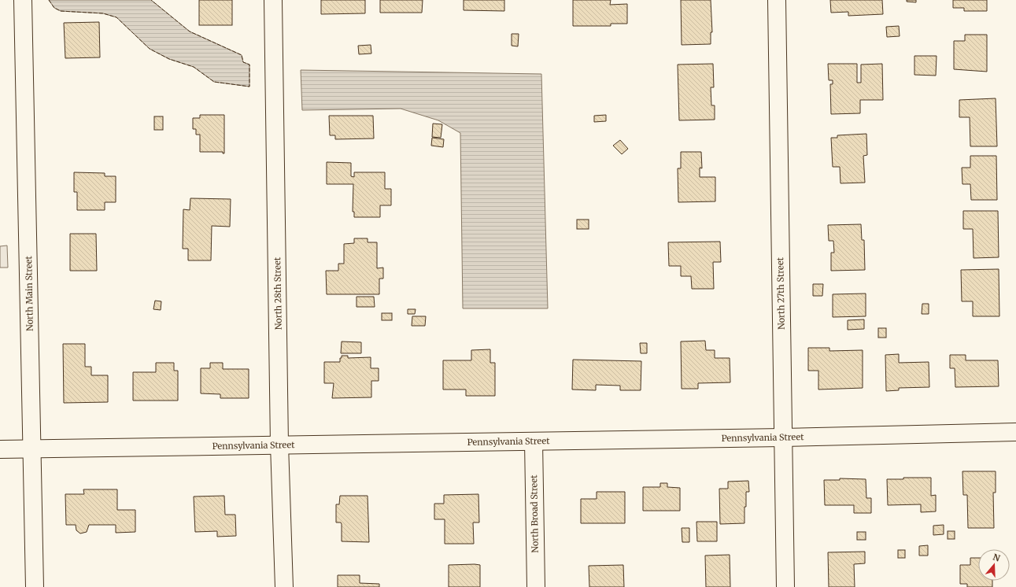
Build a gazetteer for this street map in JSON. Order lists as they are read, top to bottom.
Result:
{
  "streets": {
    "street": [
      "North Main Street",
      "North 28th Street",
      "North 27th Street",
      "Pennsylvania Street",
      "North Broad Street"
    ]
  },
  "crossings": [
    ["North Main Street", "Pennsylvania Street"],
    ["North 28th Street", "Pennsylvania Street"],
    ["North 27th Street", "Pennsylvania Street"],
    ["Pennsylvania Street", "North Broad Street"]
  ],
  "north": "top"
}
